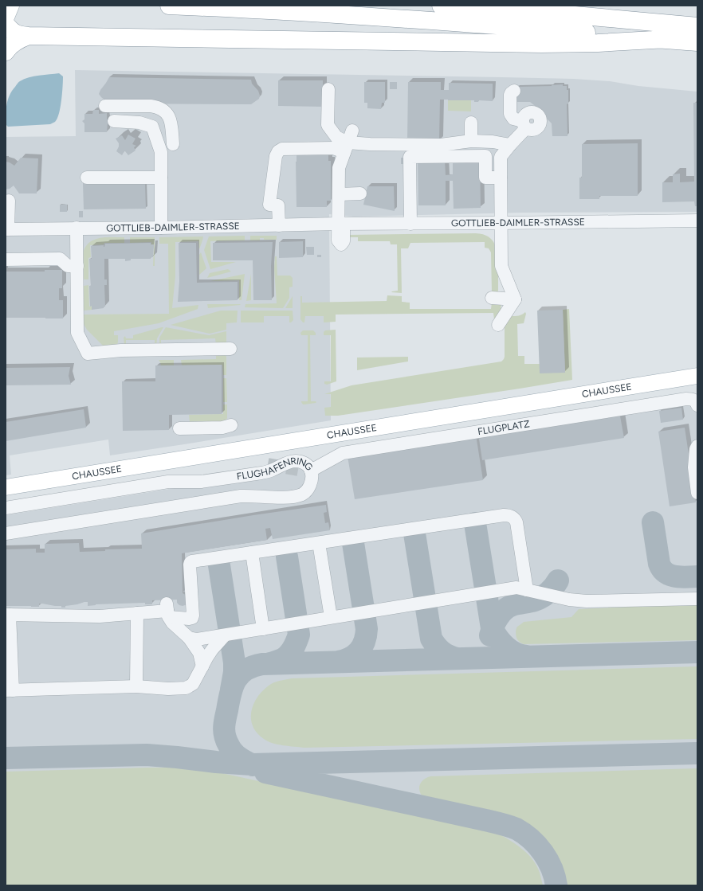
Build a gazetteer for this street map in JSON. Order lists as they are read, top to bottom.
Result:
{
  "streets": {
    "main road": ["CHAUSSEE"],
    "street": ["GOTTLIEB-DAIMLER-STRASSE", "FLUGPLATZ", "FLUGHAFENRING"]
  },
  "crossings": [
    ["FLUGPLATZ", "FLUGHAFENRING"]
  ]
}
